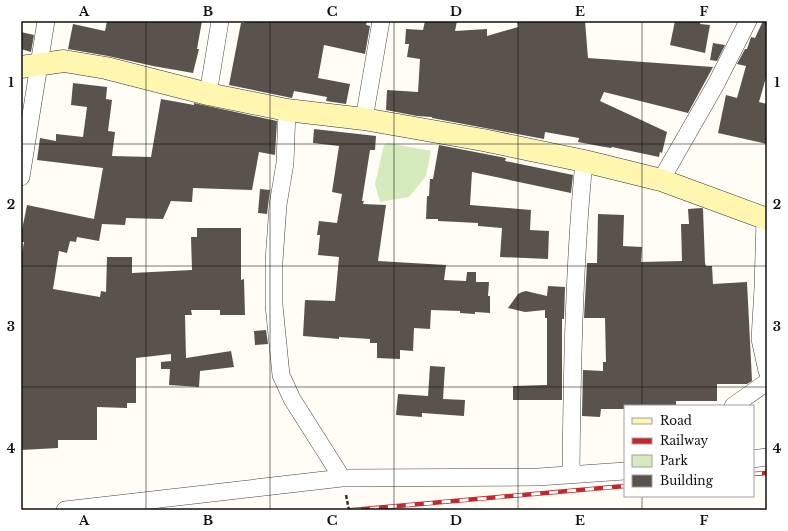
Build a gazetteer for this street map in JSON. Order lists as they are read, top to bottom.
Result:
{
  "legend": [
    "Road",
    "Railway",
    "Park",
    "Building"
  ],
  "grid": {
    "columns": [
      "A",
      "B",
      "C",
      "D",
      "E",
      "F"
    ],
    "rows": [
      "1",
      "2",
      "3",
      "4"
    ]
  }
}
